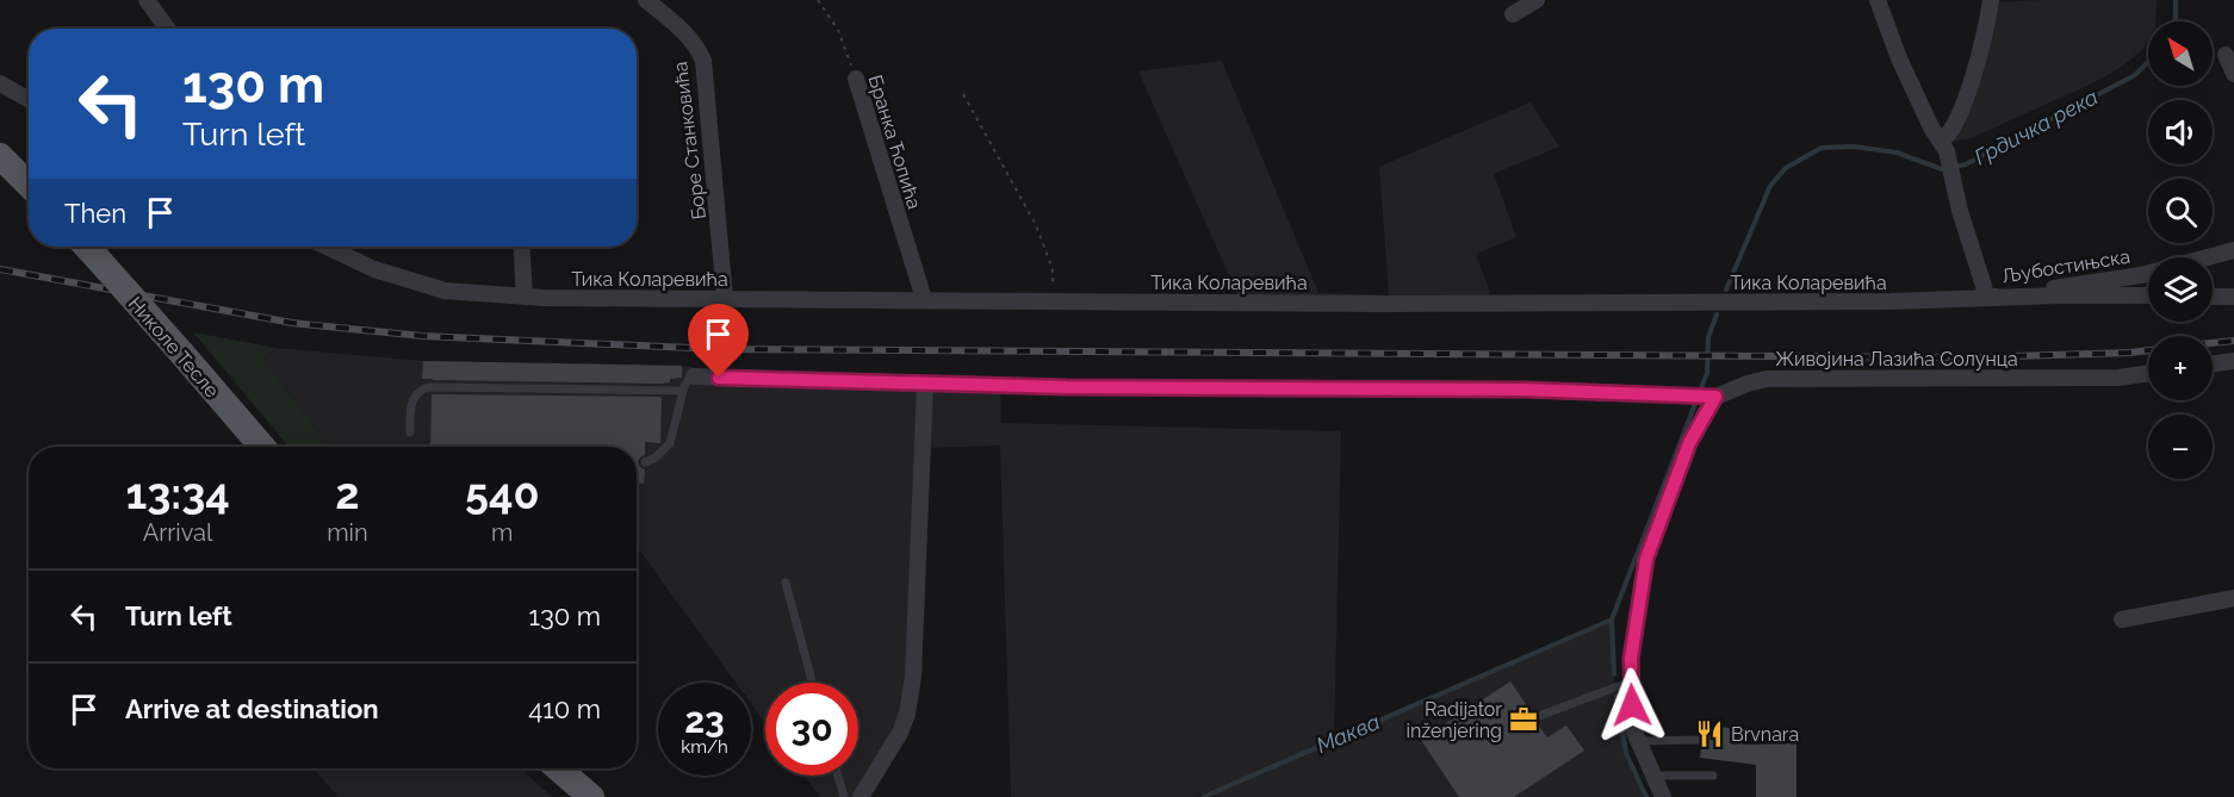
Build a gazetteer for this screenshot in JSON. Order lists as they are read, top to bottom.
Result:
{
  "streets": {
    "main road": ["Николе Тесле"],
    "street": [
      "Боре Станковића",
      "Бранка Ћопића",
      "Љубостињска",
      "Тика Коларевића",
      "Живојина Лазића Солунца"
    ]
  },
  "crossings": [
    ["Боре Станковића", "Тика Коларевића"],
    ["Бранка Ћопића", "Тика Коларевића"],
    ["Љубостињска", "Тика Коларевића"]
  ],
  "water": ["Грдичка река", "Маква"],
  "places": {
    "office": ["Radijator inženjering"],
    "restaurant": ["Brvnara"]
  },
  "north": "top left",
  "page": {
    "map_buttons": ["+", "−"],
    "turn": ["130 m", "Turn left"],
    "then": "Then",
    "eta": [
      "13:34",
      "Arrival",
      "2",
      "min",
      "540",
      "m"
    ],
    "list": [
      {
        "name": "Turn left",
        "value": "130 m"
      },
      {
        "name": "Arrive at destination",
        "value": "410 m"
      }
    ],
    "speed": "23 km/h",
    "limit": "30"
  }
}
